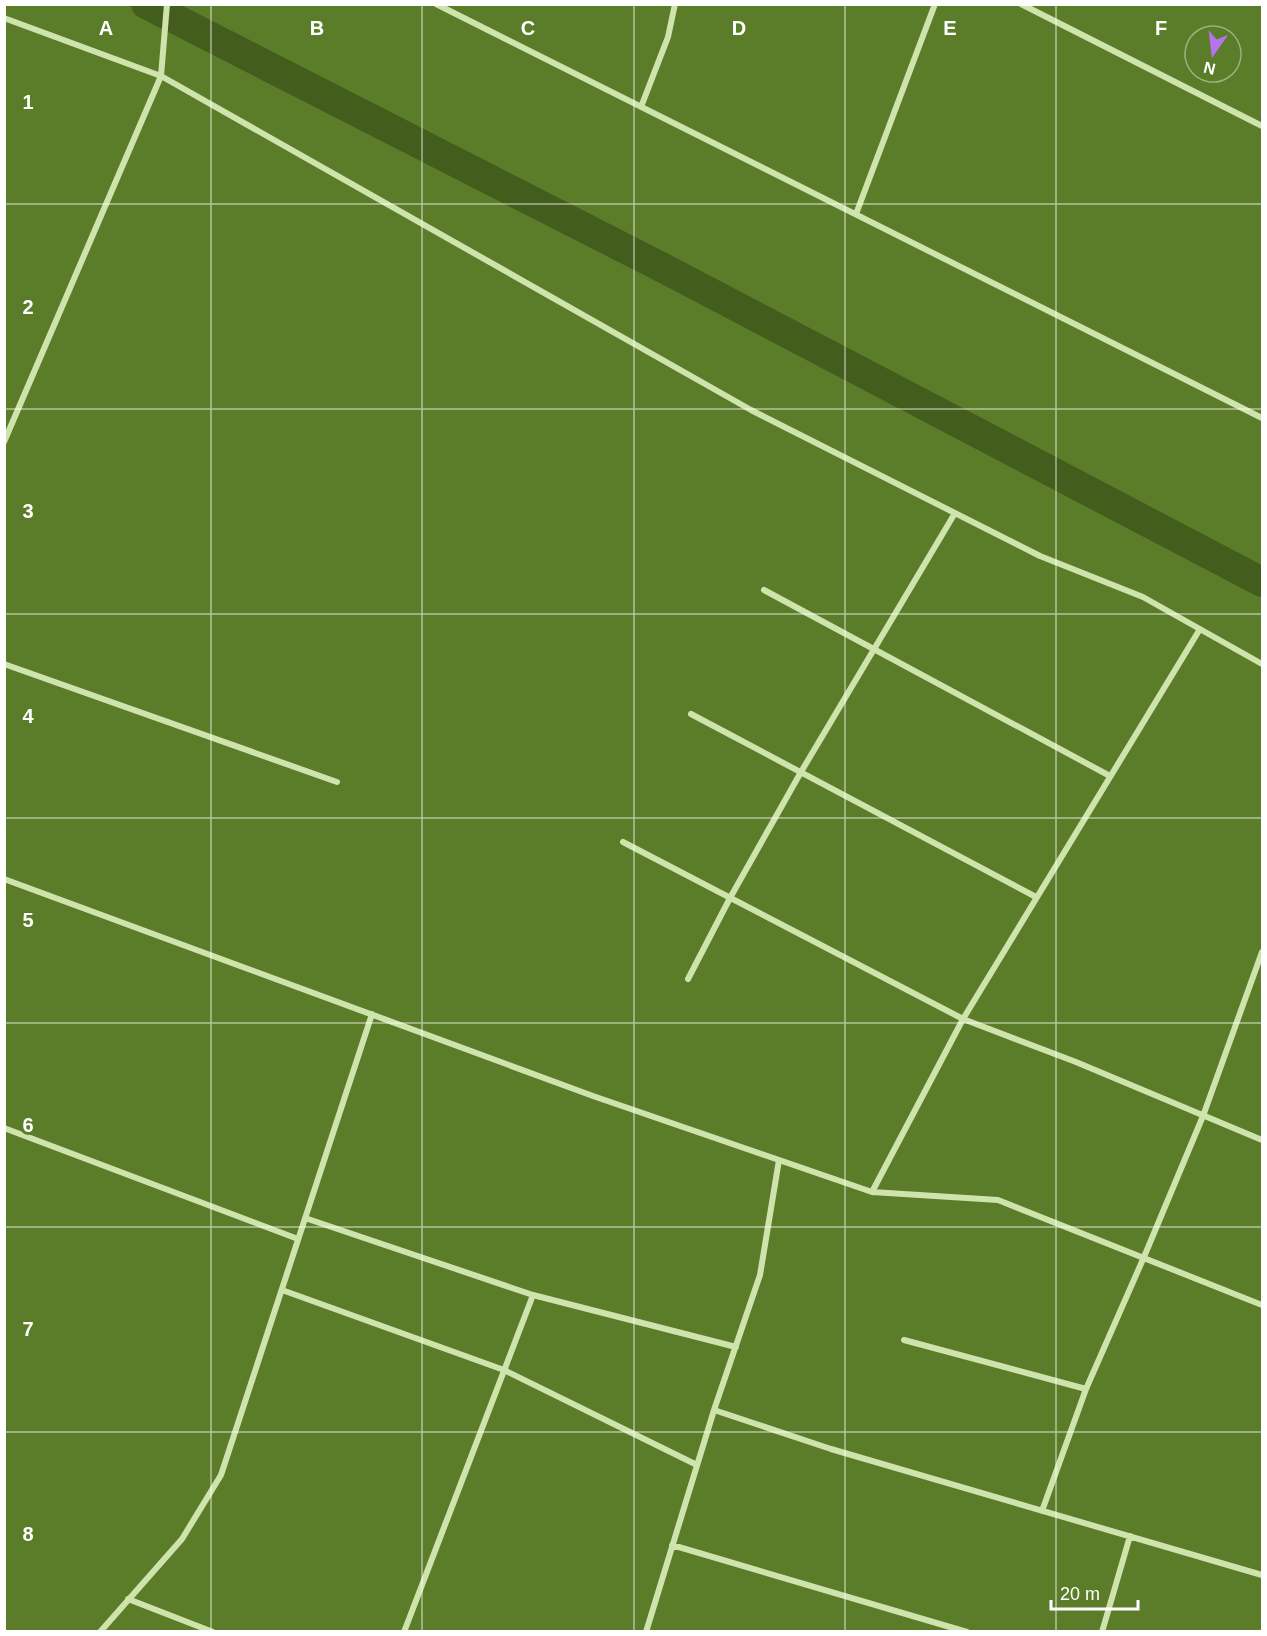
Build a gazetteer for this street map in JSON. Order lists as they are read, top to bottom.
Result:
{
  "scale_bar": "20 m",
  "north": "bottom",
  "grid": {
    "columns": [
      "A",
      "B",
      "C",
      "D",
      "E",
      "F"
    ],
    "rows": [
      "1",
      "2",
      "3",
      "4",
      "5",
      "6",
      "7",
      "8"
    ]
  }
}
